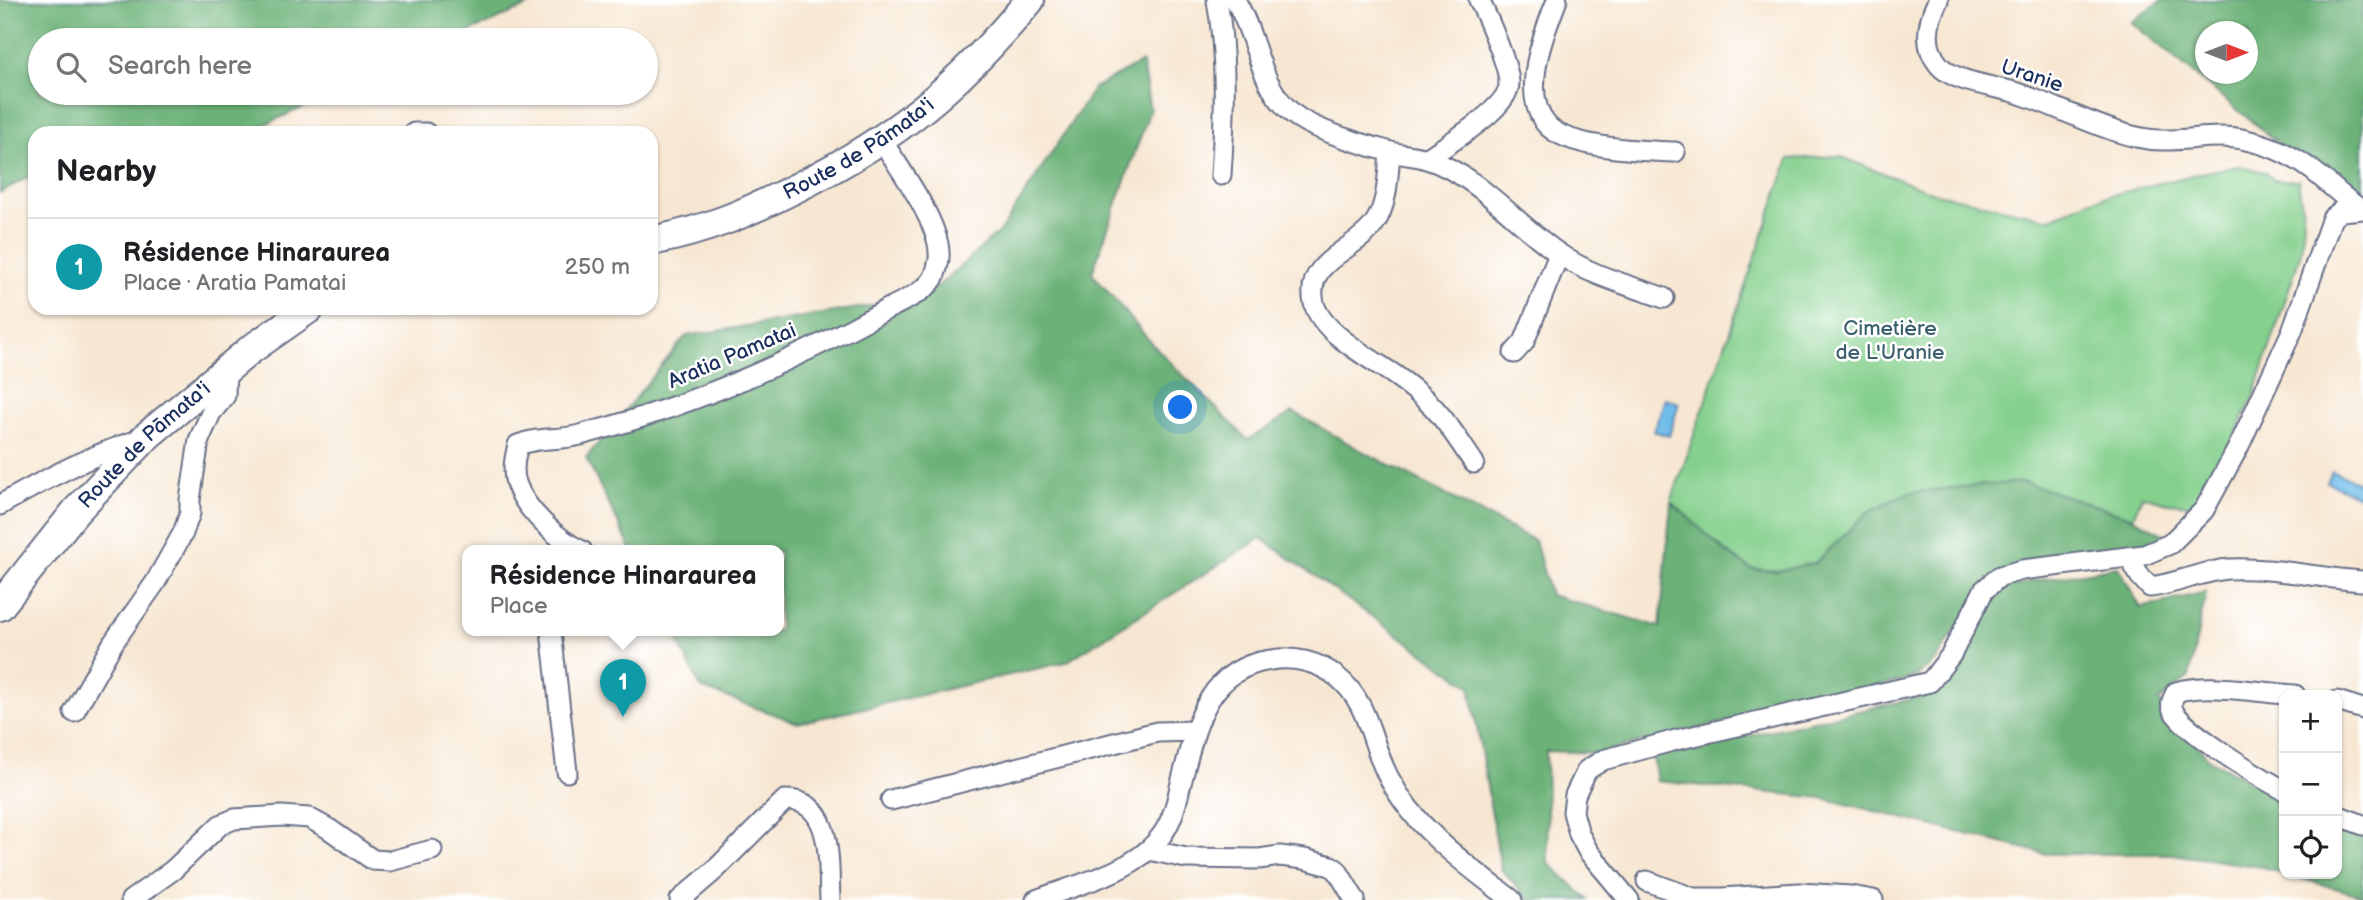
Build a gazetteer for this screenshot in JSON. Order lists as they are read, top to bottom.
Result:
{
  "streets": {
    "main road": ["Route de Pāmata'i"],
    "street": ["Uranie", "Aratia Pamatai"]
  },
  "crossings": [
    ["Route de Pāmata'i", "Aratia Pamatai"]
  ],
  "parks": ["Cimetière de L'Uranie"],
  "north": "right",
  "page": {
    "search": "Search here",
    "heading": "Nearby",
    "list": [
      {
        "mark": "1",
        "name": "Résidence Hinaraurea",
        "note": "Place · Aratia Pamatai",
        "value": "250 m"
      }
    ],
    "popup": ["Résidence Hinaraurea", "Place"],
    "pins": "1",
    "map_buttons": ["+", "−"]
  }
}
